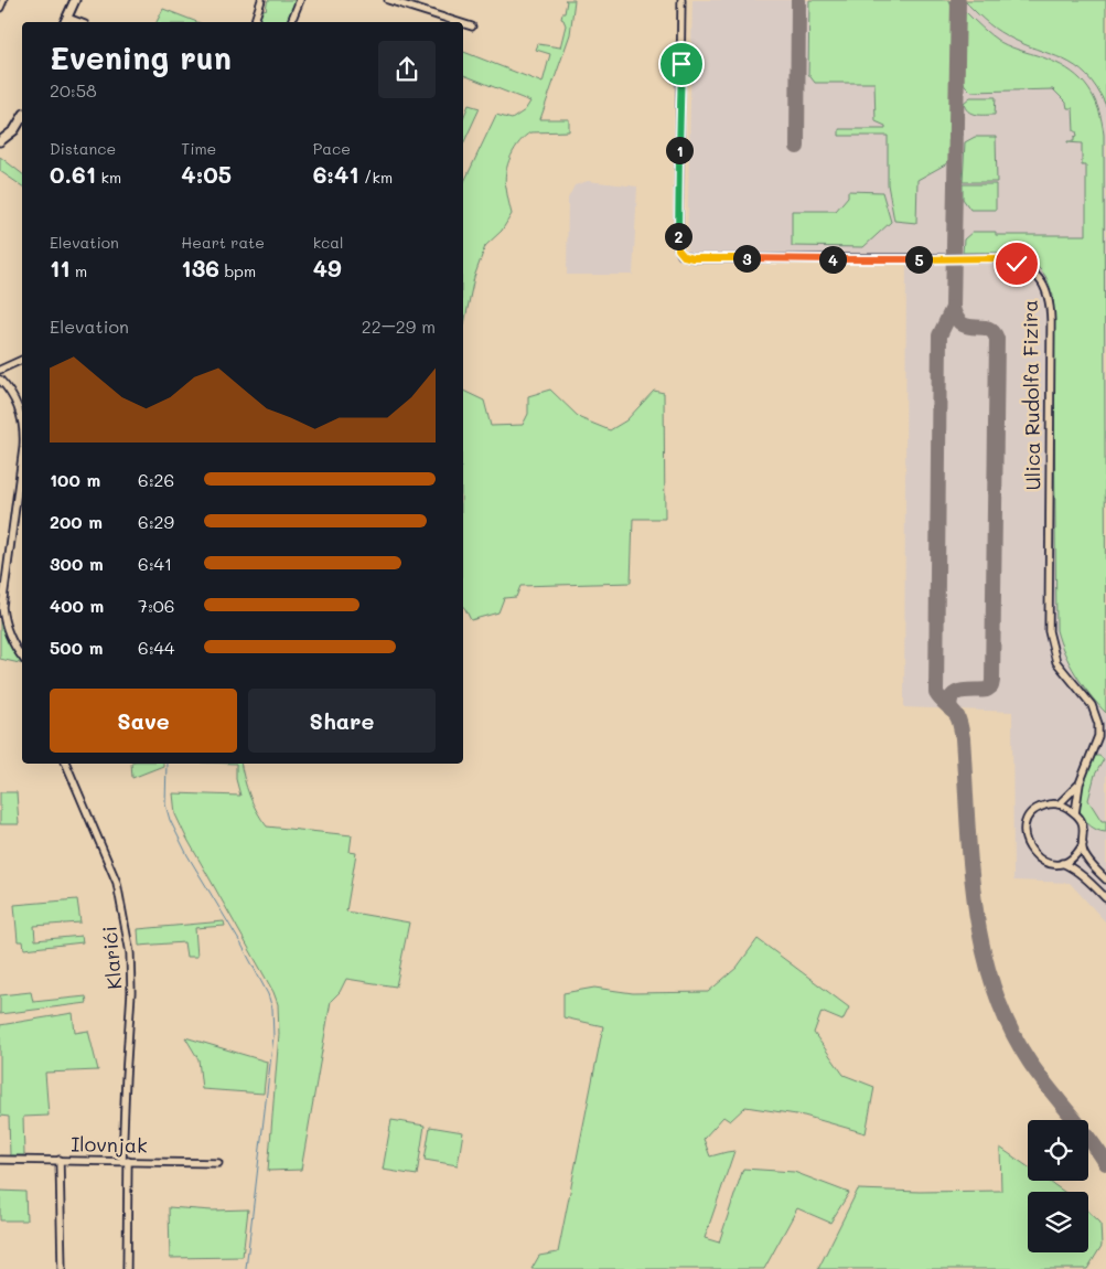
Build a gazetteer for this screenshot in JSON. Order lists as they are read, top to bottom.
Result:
{
  "streets": {
    "street": ["Ulica Rudolfa Fizira", "Klarići", "Ilovnjak"]
  },
  "crossings": [
    ["Klarići", "Ilovnjak"]
  ],
  "page": {
    "heading": ["Evening run", "20:58"],
    "stats": [
      ["Distance", "0.61 km"],
      ["Time", "4:05"],
      ["Pace", "6:41 /km"],
      ["Elevation", "11 m"],
      ["Heart rate", "136 bpm"],
      ["kcal", "49"]
    ],
    "pins": [
      "1",
      "2",
      "3",
      "4",
      "5"
    ],
    "chart": ["Elevation", "22–29 m"],
    "list": [
      {
        "name": "100 m",
        "note": "6:26"
      },
      {
        "name": "200 m",
        "note": "6:29"
      },
      {
        "name": "300 m",
        "note": "6:41"
      },
      {
        "name": "400 m",
        "note": "7:06"
      },
      {
        "name": "500 m",
        "note": "6:44"
      }
    ],
    "buttons": ["Save", "Share"]
  }
}
